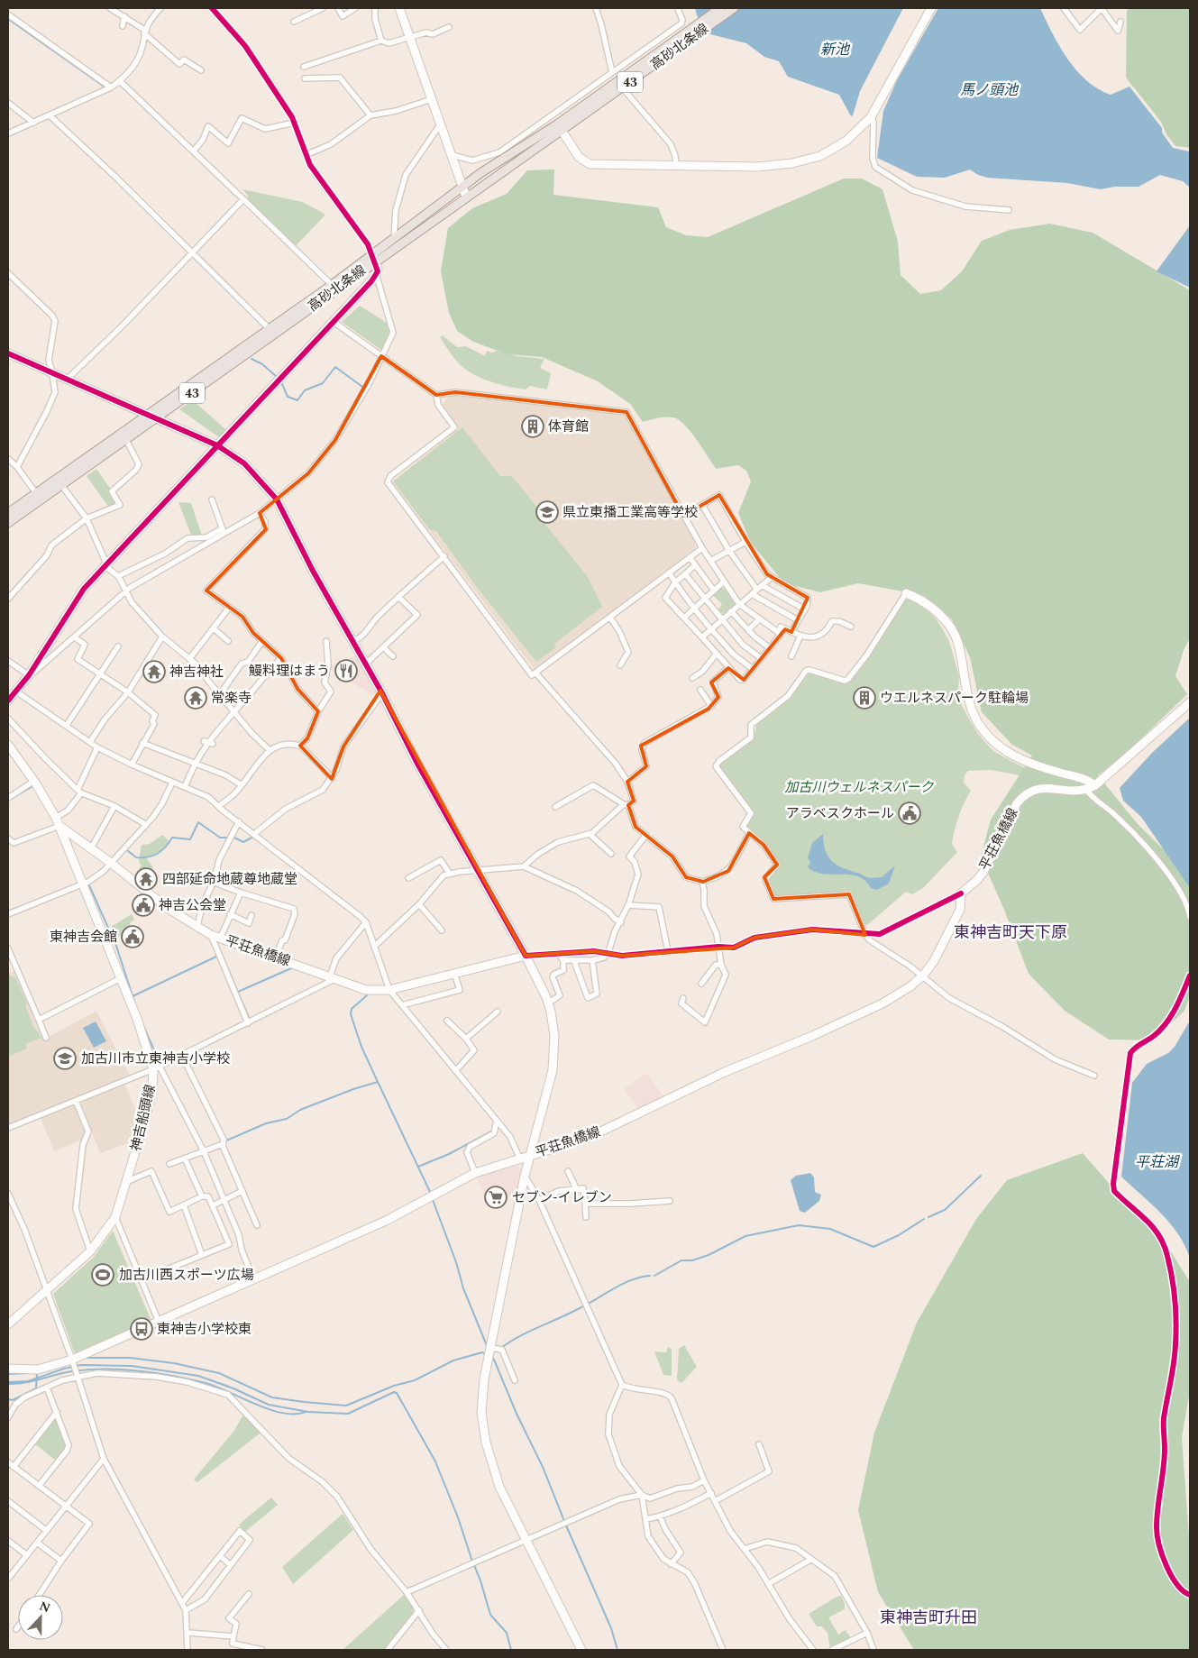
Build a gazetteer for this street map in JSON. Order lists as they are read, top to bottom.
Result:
{
  "streets": {
    "main road": ["高砂北条線", "43"],
    "street": ["平荘魚橋線", "神吉船頭線"]
  },
  "crossings": [
    ["平荘魚橋線", "神吉船頭線"]
  ],
  "districts": ["東神吉町天下原", "東神吉町升田"],
  "water": ["新池", "馬ノ頭池", "平荘湖"],
  "parks": ["加古川ウェルネスパーク"],
  "places": {
    "building": ["体育館", "ウエルネスパーク駐輪場"],
    "school or university": ["県立東播工業高等学校", "加古川市立東神吉小学校"],
    "restaurant": ["鰻料理はまう"],
    "temple": ["神吉神社", "常楽寺", "四部延命地蔵尊地蔵堂"],
    "public building": ["アラベスクホール", "神吉公会堂", "東神吉会館"],
    "supermarket": ["セブン-イレブン"],
    "sports": ["加古川西スポーツ広場"],
    "bus stop": ["東神吉小学校東"]
  },
  "north": "top"
}
